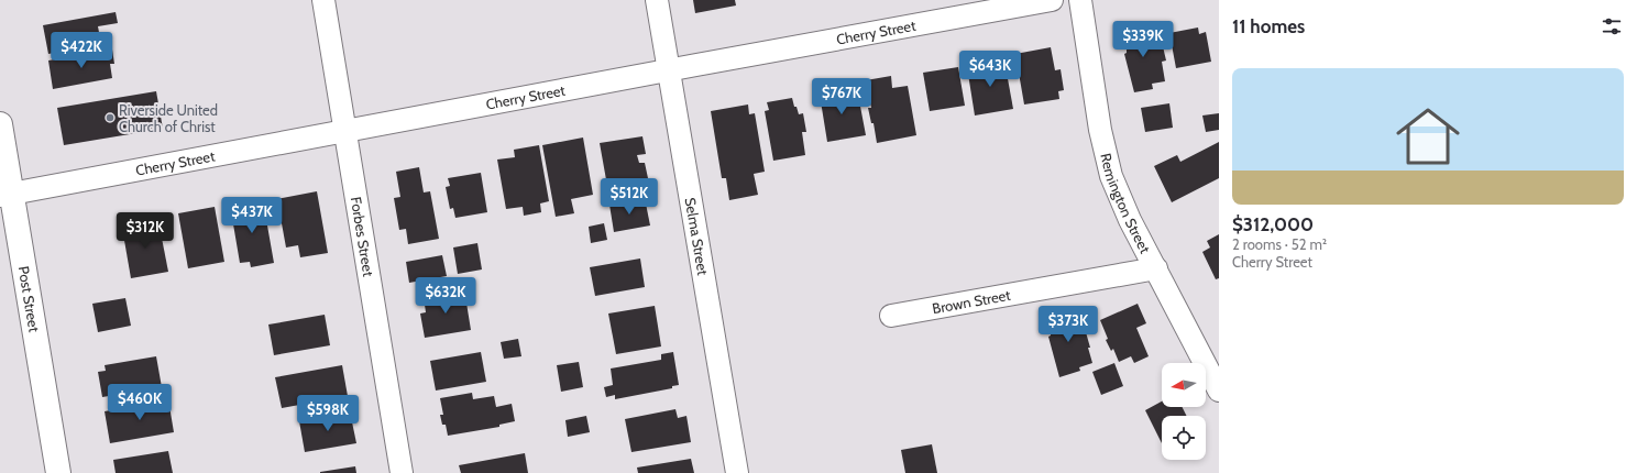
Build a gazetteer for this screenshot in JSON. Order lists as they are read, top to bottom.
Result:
{
  "streets": {
    "street": [
      "Cherry Street",
      "Remington Street",
      "Forbes Street",
      "Selma Street",
      "Post Street",
      "Brown Street"
    ]
  },
  "crossings": [
    ["Cherry Street", "Forbes Street"],
    ["Cherry Street", "Selma Street"],
    ["Cherry Street", "Post Street"],
    ["Remington Street", "Brown Street"]
  ],
  "places": ["Riverside United Church of Christ"],
  "north": "left",
  "page": {
    "heading": "11 homes",
    "price": [
      "$339K",
      "$422K",
      "$643K",
      "$767K",
      "$512K",
      "$437K",
      "$312K",
      "$632K",
      "$373K",
      "$460K",
      "$598K"
    ],
    "list": [
      {
        "name": "$312,000",
        "note": "2 rooms · 52 m² · Cherry Street"
      }
    ]
  }
}
